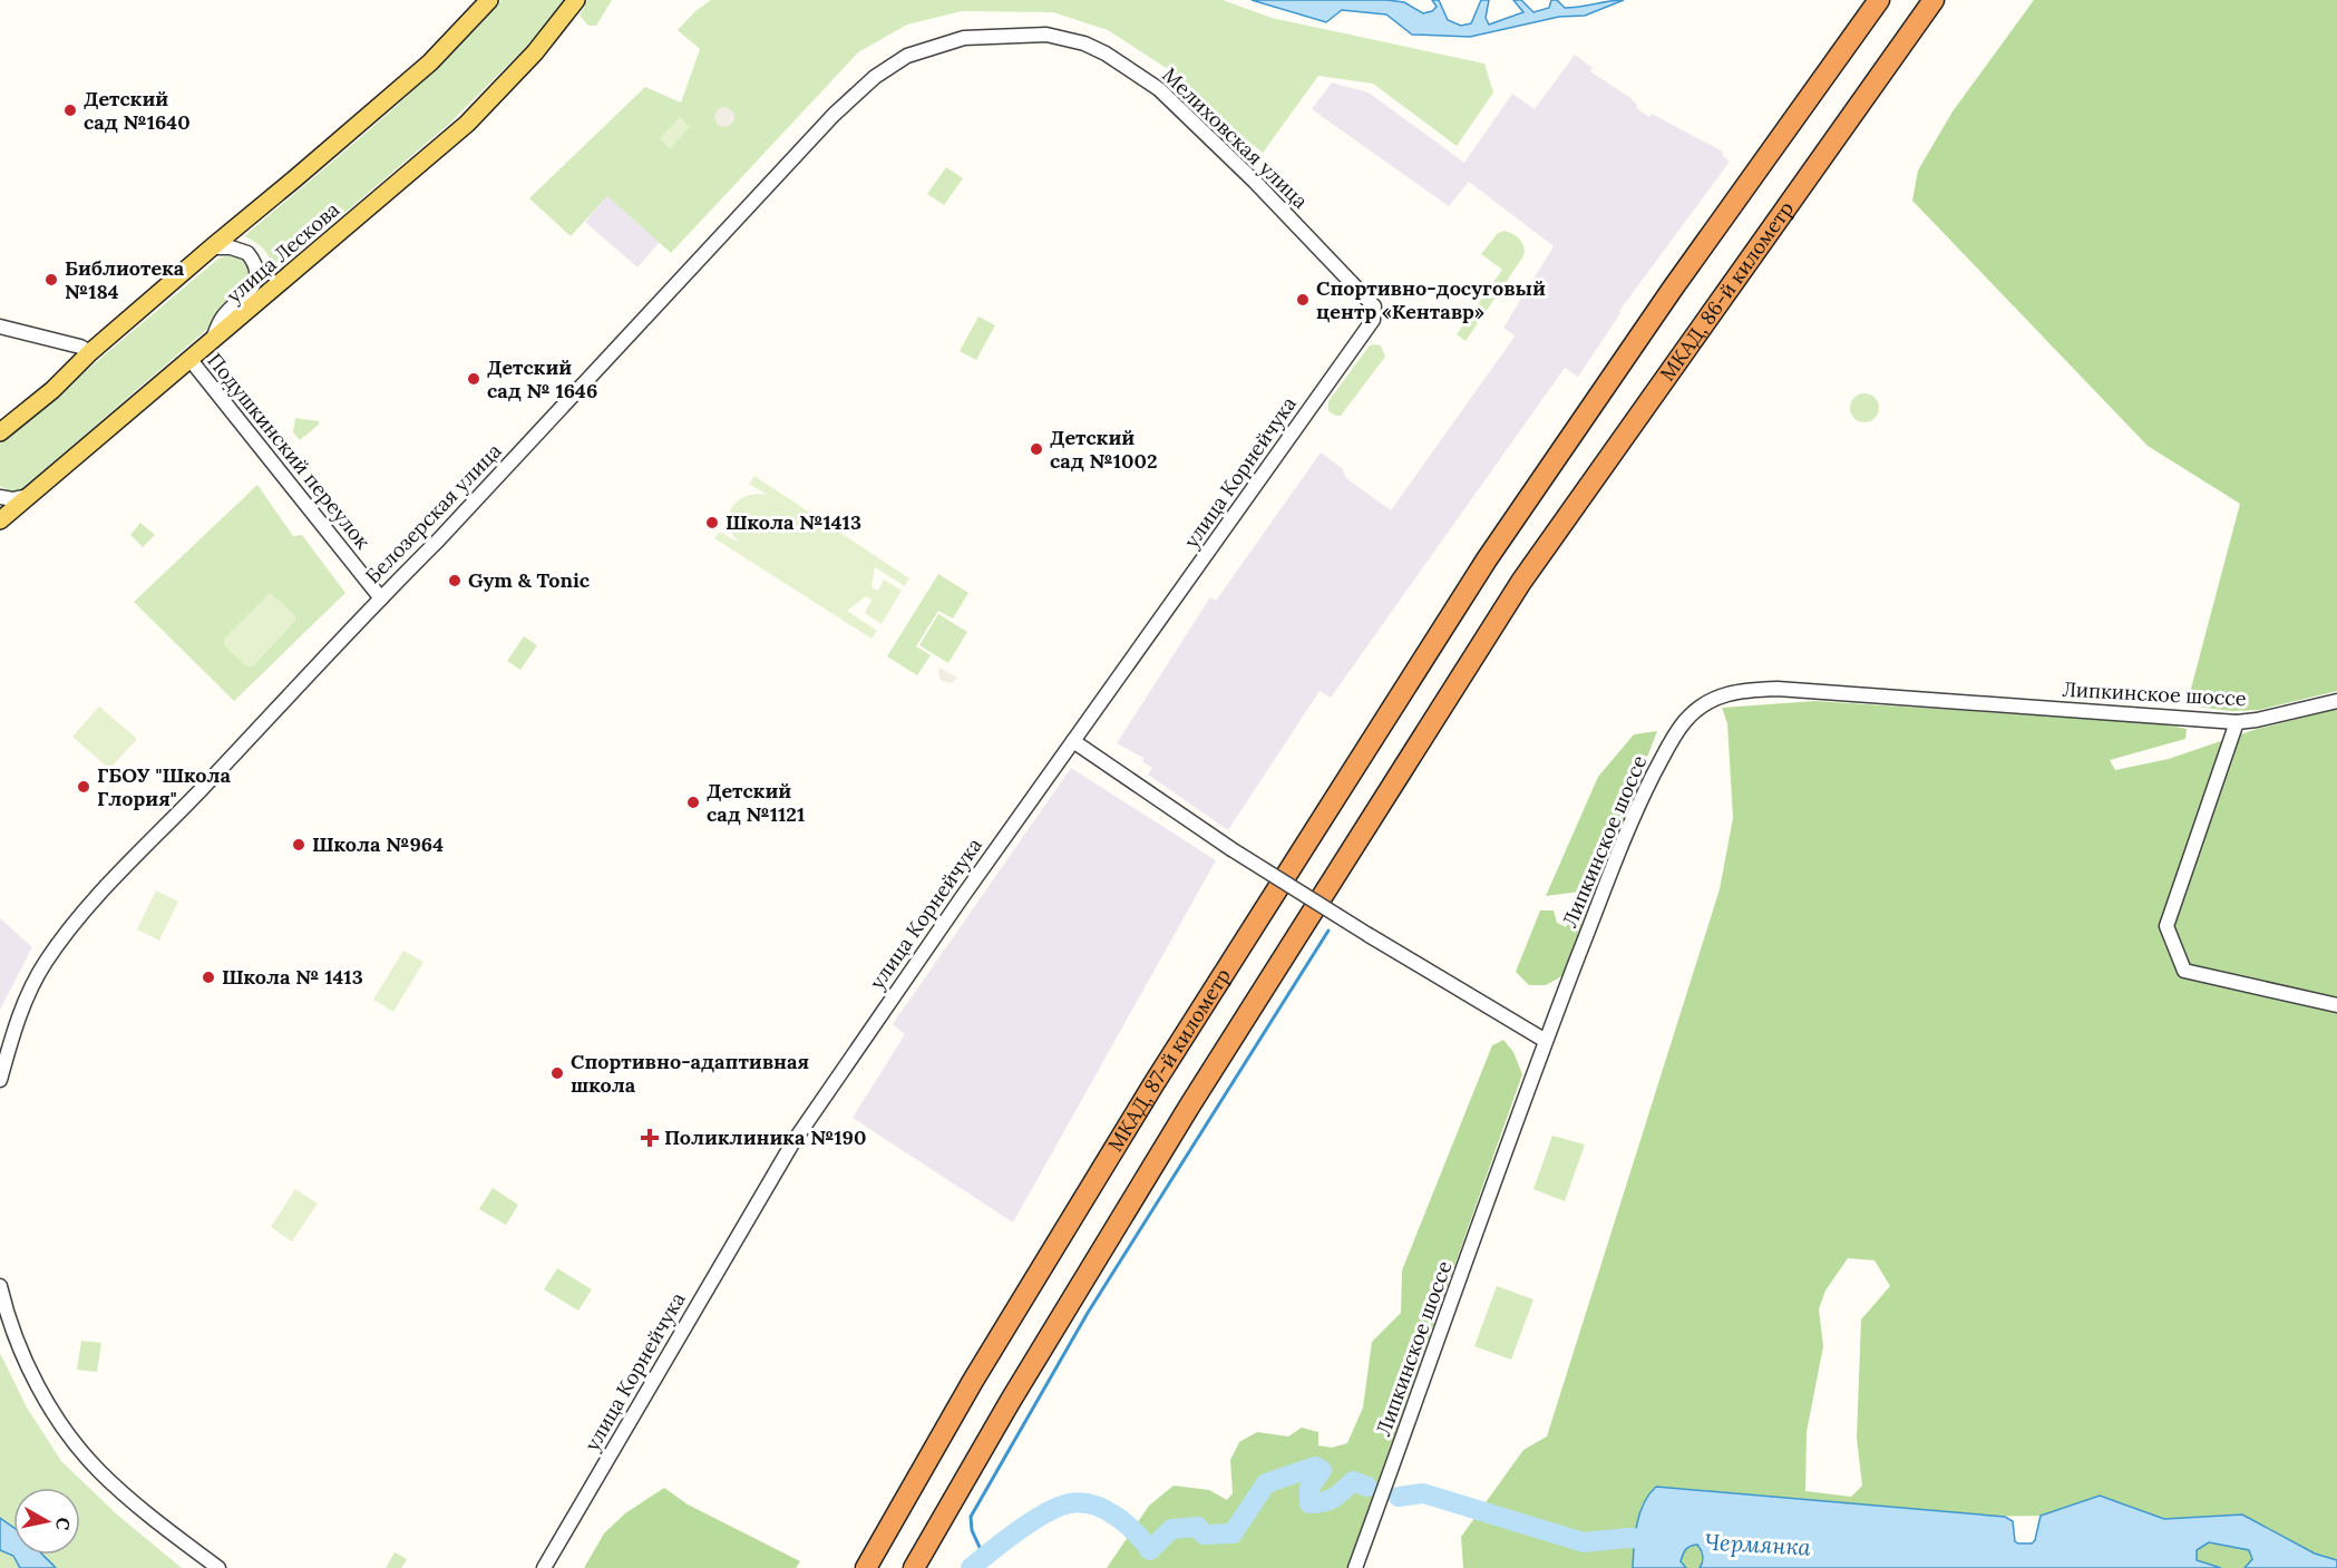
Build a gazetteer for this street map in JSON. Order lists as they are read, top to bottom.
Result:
{
  "streets": {
    "highway": ["МКАД, 86-й километр", "МКАД, 87-й километр"],
    "main road": ["улица Лескова"],
    "street": [
      "Мелиховская улица",
      "Подушкинский переулок",
      "улица Корнейчука",
      "Белозерская улица",
      "Липкинское шоссе"
    ]
  },
  "crossings": [
    ["Мелиховская улица", "улица Корнейчука"],
    ["Мелиховская улица", "Белозерская улица"],
    ["улица Лескова", "Подушкинский переулок"],
    ["МКАД, 86-й километр", "МКАД, 87-й километр"],
    ["Подушкинский переулок", "Белозерская улица"]
  ],
  "water": ["Чермянка"],
  "places": {
    "other": [
      "Детский сад №1640",
      "Библиотека №184",
      "Спортивно-досуговый центр «Кентавр»",
      "Детский сад № 1646",
      "Детский сад №1002",
      "Школа №1413",
      "Gym & Tonic",
      "ГБОУ \"Школа Глория\"",
      "Детский сад №1121",
      "Школа №964",
      "Школа № 1413",
      "Спортивно-адаптивная школа"
    ],
    "health": ["Поликлиника №190"]
  },
  "north": "right"
}
